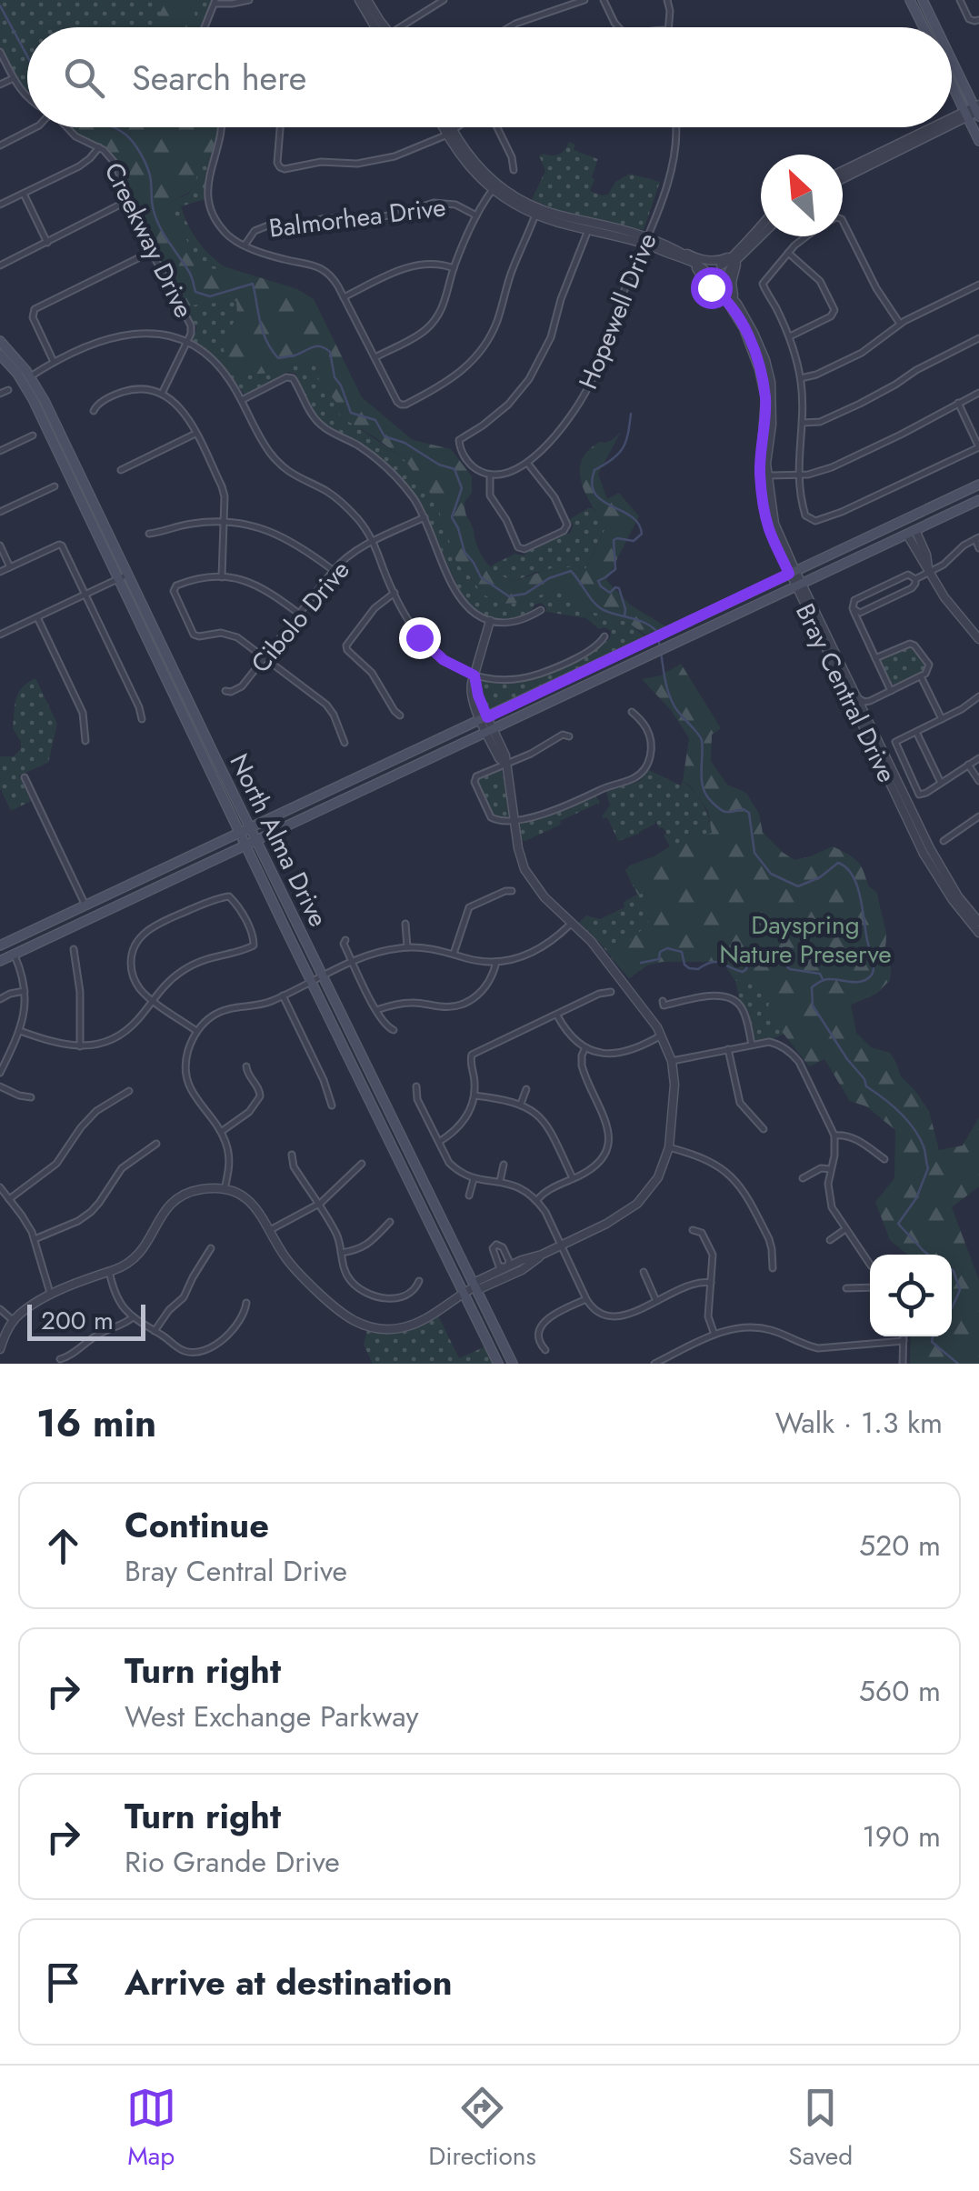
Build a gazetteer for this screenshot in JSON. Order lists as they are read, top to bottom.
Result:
{
  "streets": {
    "main road": ["North Alma Drive"],
    "street": [
      "Balmorhea Drive",
      "Creekway Drive",
      "Hopewell Drive",
      "Cibolo Drive",
      "Bray Central Drive"
    ]
  },
  "parks": ["Dayspring Nature Preserve"],
  "scale_bar": "200 m",
  "north": "top left",
  "page": {
    "search": "Search here",
    "scale": "200 m",
    "heading": ["16 min", "Walk · 1.3 km"],
    "list": [
      ["Continue", "Bray Central Drive", "520 m"],
      ["Turn right", "West Exchange Parkway", "560 m"],
      ["Turn right", "Rio Grande Drive", "190 m"],
      "Arrive at destination"
    ],
    "nav": ["Map", "Directions", "Saved"]
  }
}
